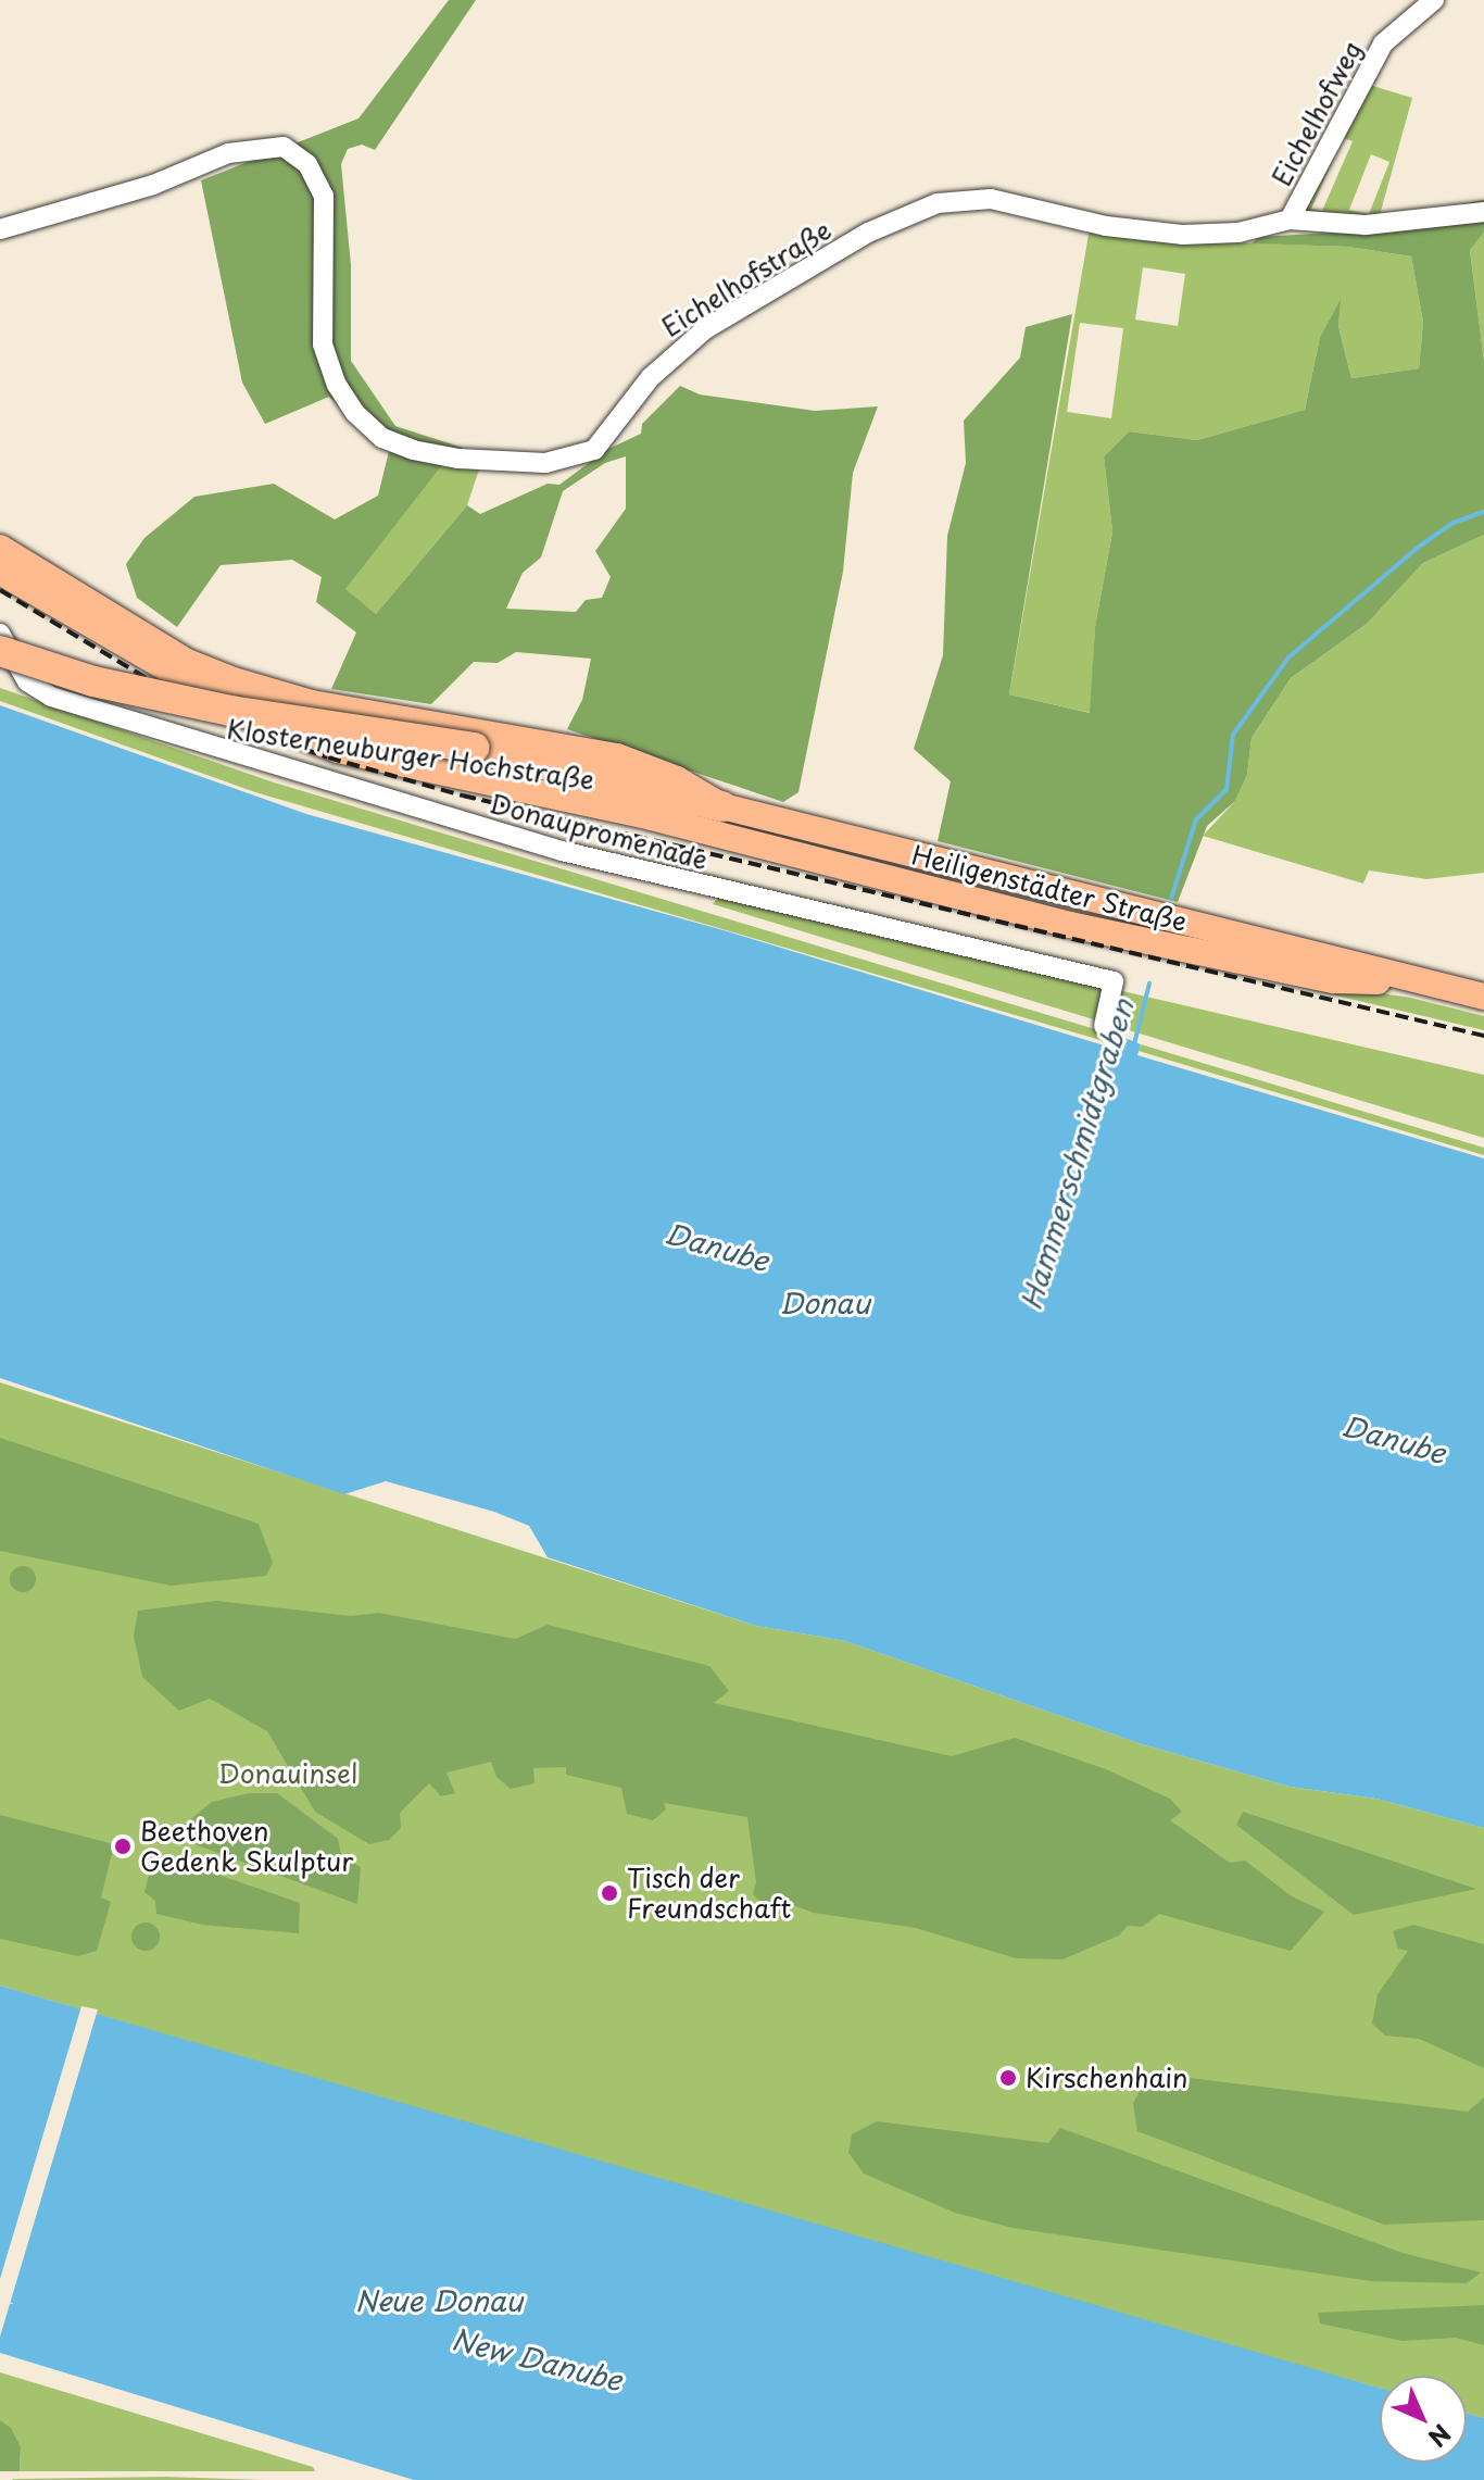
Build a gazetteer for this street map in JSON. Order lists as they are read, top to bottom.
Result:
{
  "streets": {
    "highway": ["Klosterneuburger Hochstraße", "Heiligenstädter Straße"],
    "street": ["Eichelhofweg", "Eichelhofstraße", "Donaupromenade"]
  },
  "crossings": [
    ["Eichelhofweg", "Eichelhofstraße"],
    ["Klosterneuburger Hochstraße", "Heiligenstädter Straße"]
  ],
  "water": [
    "Hammerschmidtgraben",
    "Danube",
    "Donau",
    "Neue Donau",
    "New Danube"
  ],
  "parks": ["Donauinsel"],
  "places": ["Beethoven Gedenk Skulptur", "Tisch der Freundschaft", "Kirschenhain"],
  "north": "bottom right"
}
